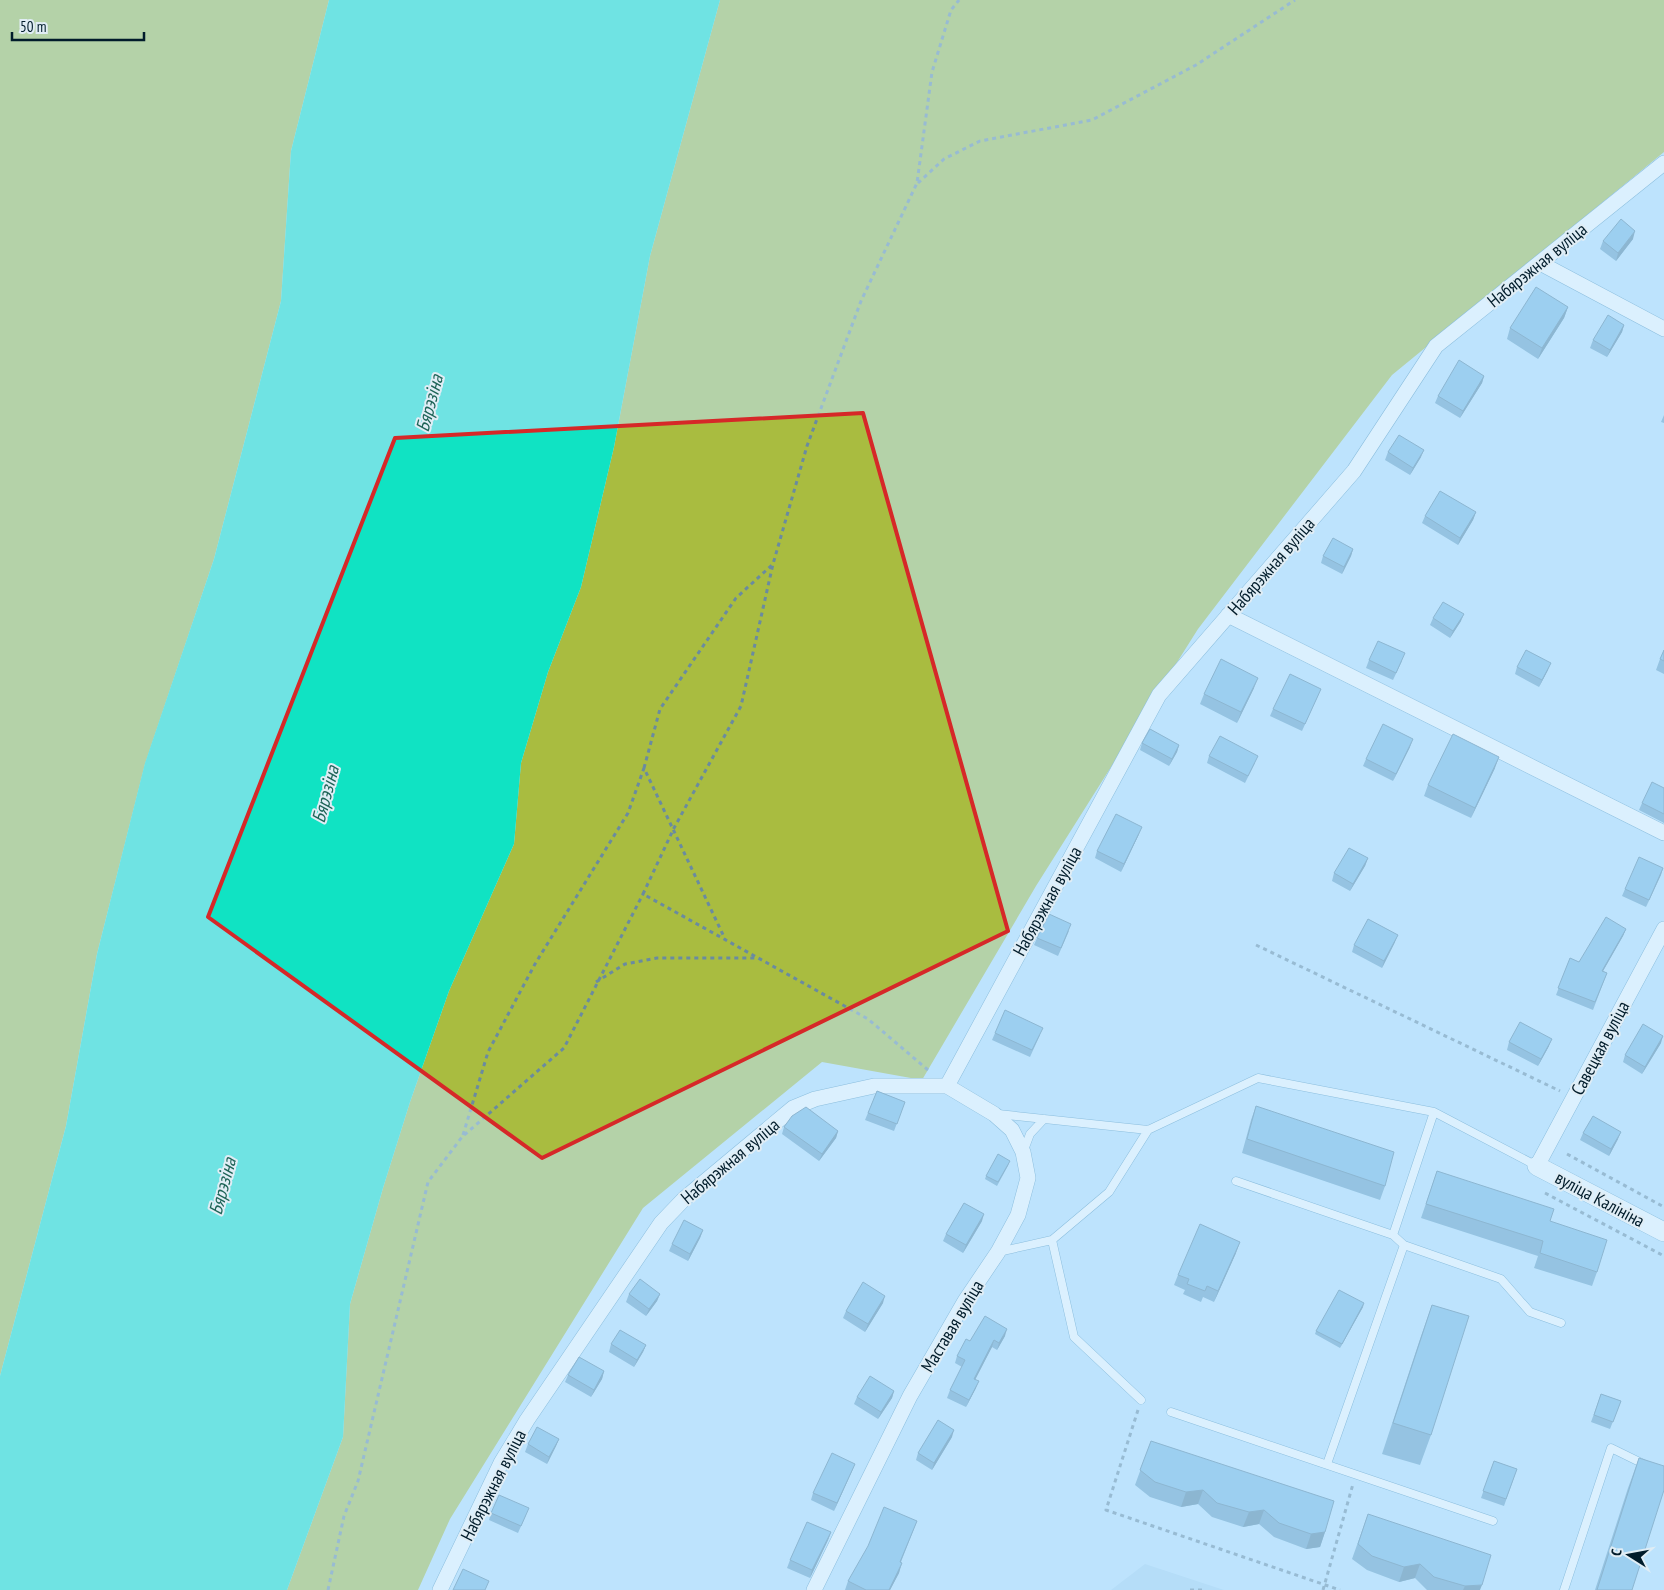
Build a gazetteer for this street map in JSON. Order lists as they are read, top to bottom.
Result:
{
  "streets": {
    "street": [
      "Набярэжная вуліца",
      "Савецкая вуліца",
      "вуліца Калініна",
      "Маставая вуліца"
    ]
  },
  "crossings": [
    ["Набярэжная вуліца", "Маставая вуліца"],
    ["Савецкая вуліца", "вуліца Калініна"]
  ],
  "water": ["Бярэзіна"],
  "scale_bar": "50 m",
  "north": "left"
}
